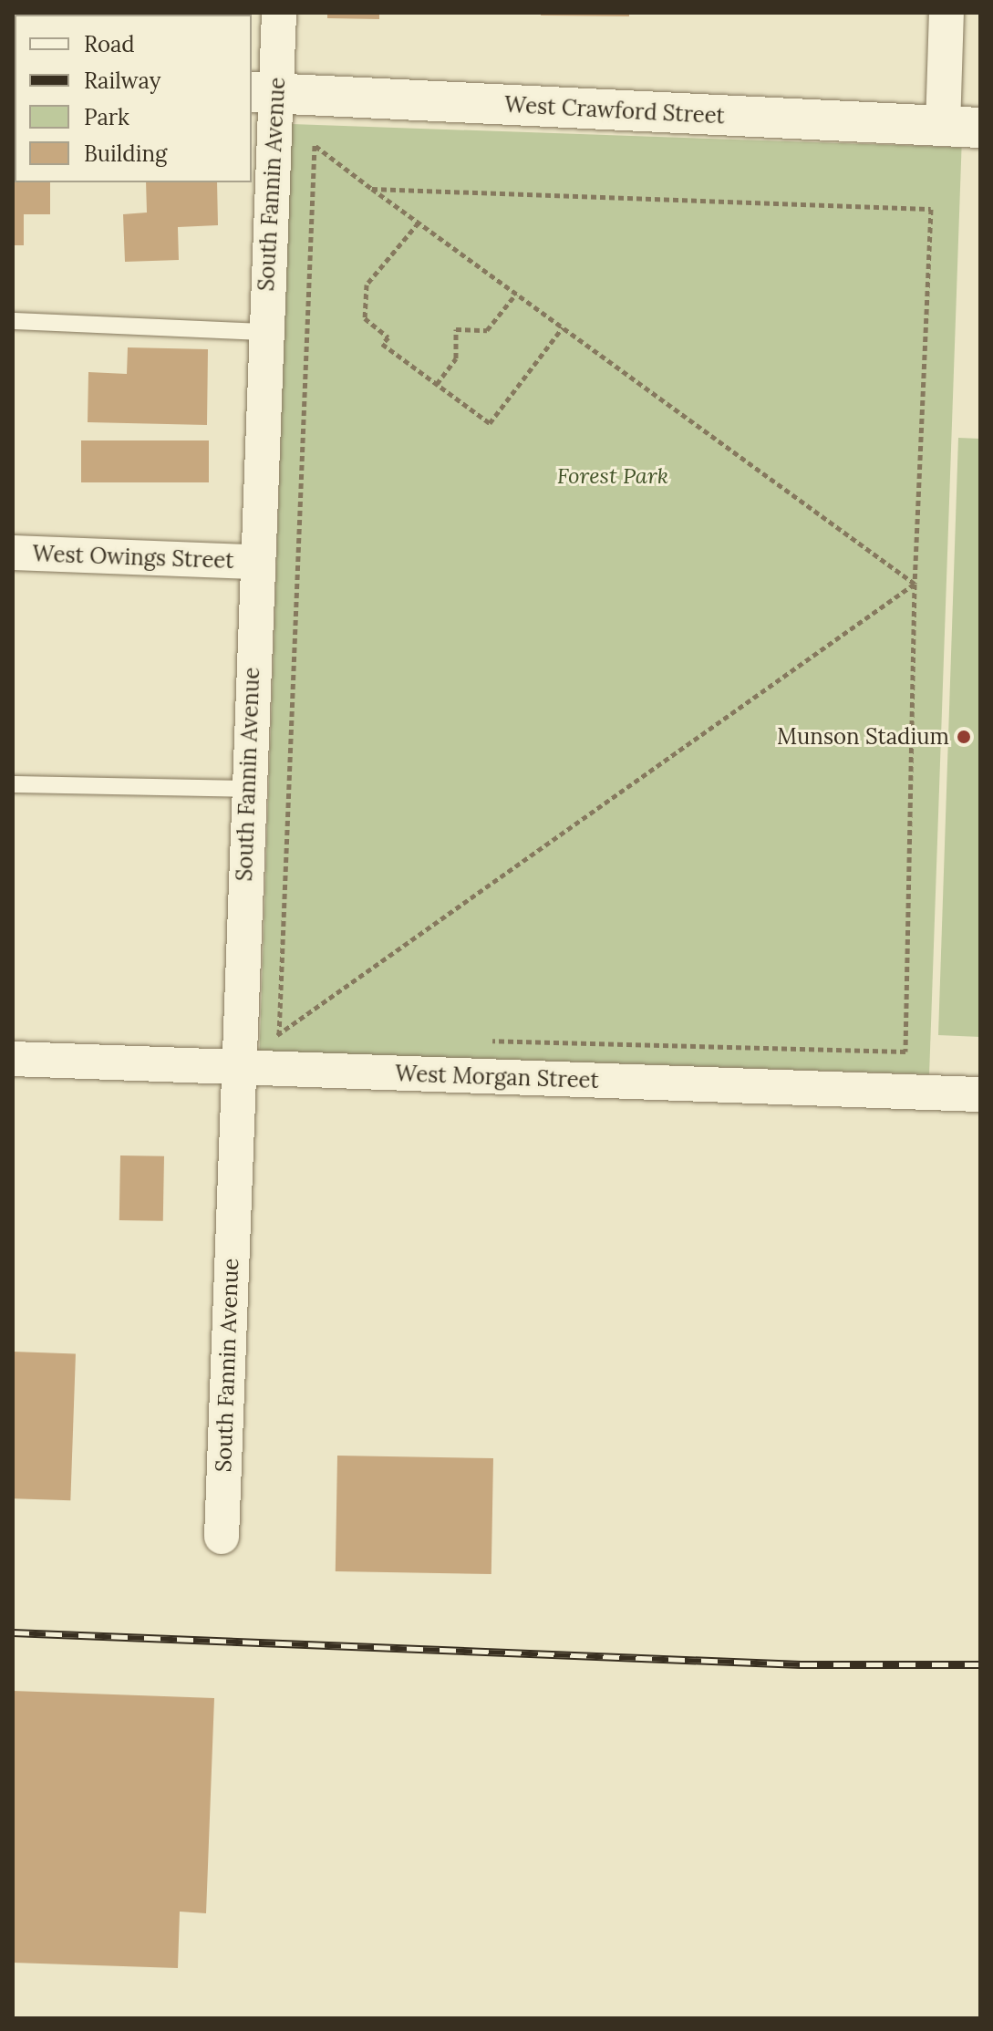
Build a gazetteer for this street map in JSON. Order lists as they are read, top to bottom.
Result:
{
  "streets": {
    "street": [
      "West Crawford Street",
      "South Fannin Avenue",
      "West Owings Street",
      "West Morgan Street"
    ]
  },
  "crossings": [
    ["West Crawford Street", "South Fannin Avenue"],
    ["South Fannin Avenue", "West Owings Street"],
    ["South Fannin Avenue", "West Morgan Street"]
  ],
  "parks": ["Forest Park"],
  "places": ["Munson Stadium"],
  "legend": [
    "Road",
    "Railway",
    "Park",
    "Building"
  ]
}
